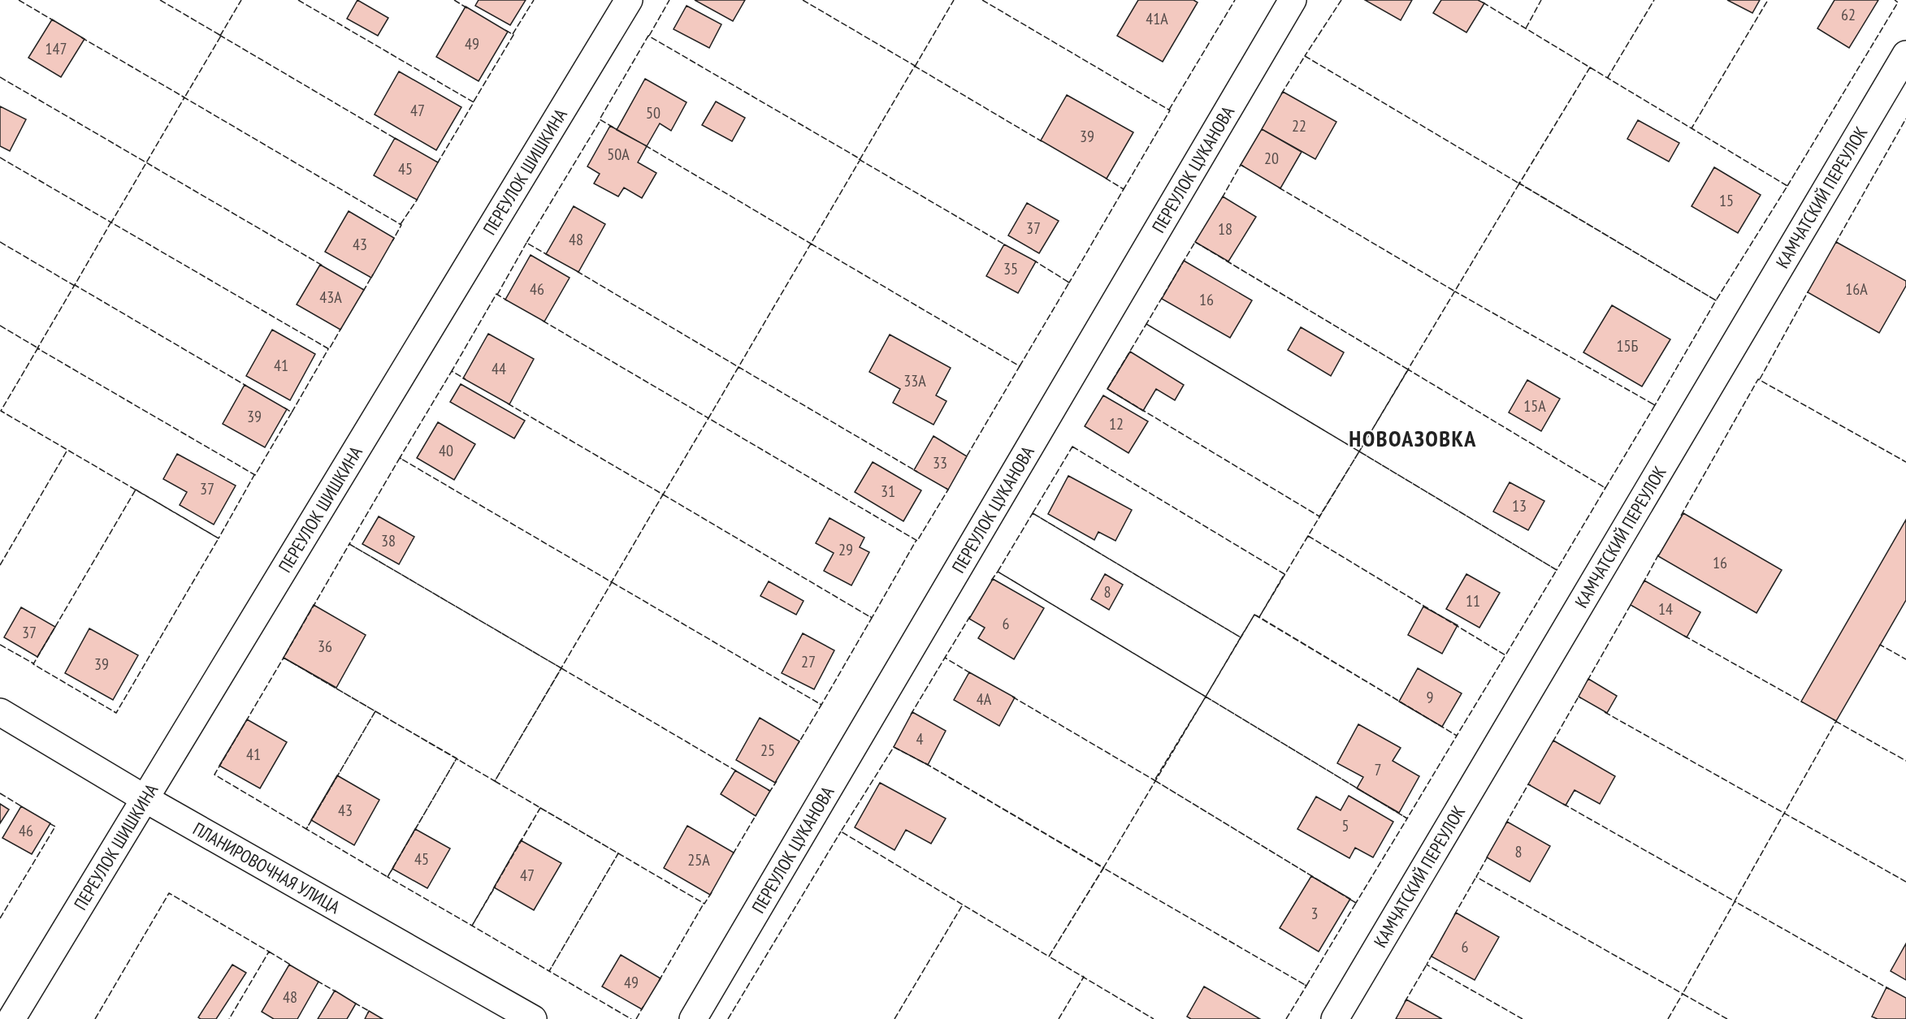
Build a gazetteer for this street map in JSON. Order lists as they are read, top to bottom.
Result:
{
  "streets": {
    "street": [
      "ПЕРЕУЛОК ЦУКАНОВА",
      "ПЕРЕУЛОК ШИШКИНА",
      "КАМЧАТСКИЙ ПЕРЕУЛОК",
      "ПЛАНИРОВОЧНАЯ УЛИЦА"
    ]
  },
  "crossings": [
    ["ПЕРЕУЛОК ШИШКИНА", "ПЛАНИРОВОЧНАЯ УЛИЦА"]
  ],
  "districts": ["НОВОАЗОВКА"],
  "house_numbers": [
    "62",
    "41А",
    "49",
    "147",
    "47",
    "50",
    "22",
    "39",
    "50А",
    "20",
    "45",
    "15",
    "37",
    "18",
    "48",
    "43",
    "35",
    "46",
    "16А",
    "43А",
    "16",
    "15Б",
    "41",
    "44",
    "33А",
    "15А",
    "39",
    "12",
    "40",
    "33",
    "37",
    "31",
    "13",
    "38",
    "29",
    "16",
    "8",
    "11",
    "14",
    "6",
    "37",
    "36",
    "27",
    "39",
    "9",
    "4А",
    "4",
    "25",
    "41",
    "7",
    "43",
    "5",
    "46",
    "8",
    "45",
    "25А",
    "47",
    "3",
    "6",
    "49",
    "48"
  ]
}
